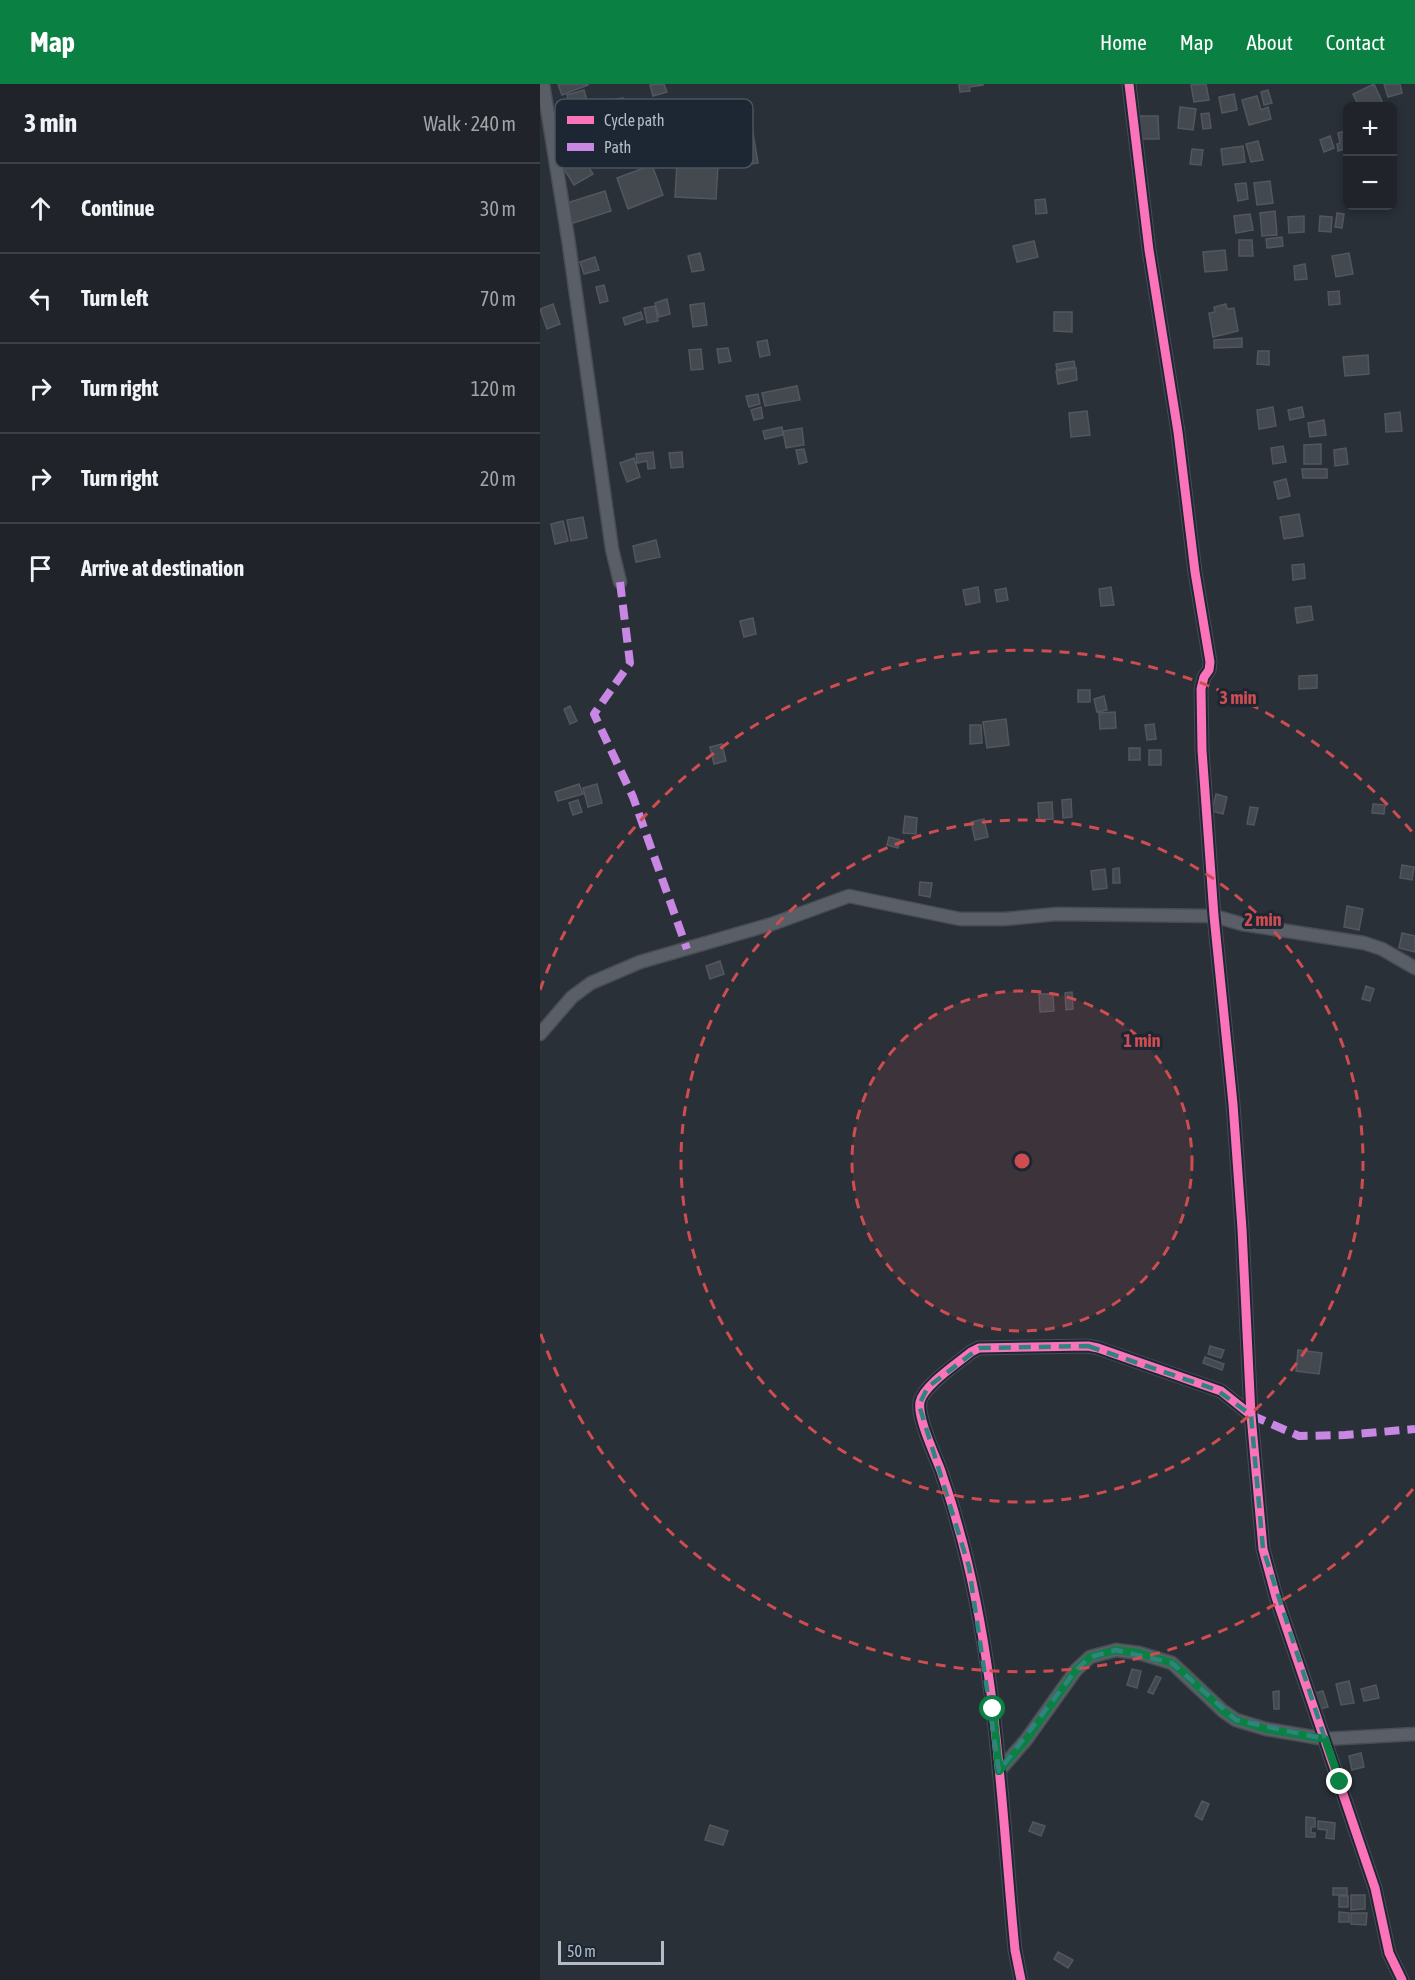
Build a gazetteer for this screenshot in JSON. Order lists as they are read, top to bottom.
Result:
{
  "legend": ["Cycle path", "Path"],
  "scale_bar": "50 m",
  "page": {
    "header": "Map",
    "nav": [
      "Home",
      "Map",
      "About",
      "Contact"
    ],
    "heading": ["3 min", "Walk · 240 m"],
    "map_buttons": ["+", "−"],
    "list": [
      ["Continue", "30 m"],
      ["Turn left", "70 m"],
      ["Turn right", "120 m"],
      ["Turn right", "20 m"],
      "Arrive at destination"
    ],
    "scale": "50 m"
  },
  "rings": ["3 min", "2 min", "1 min"]
}
